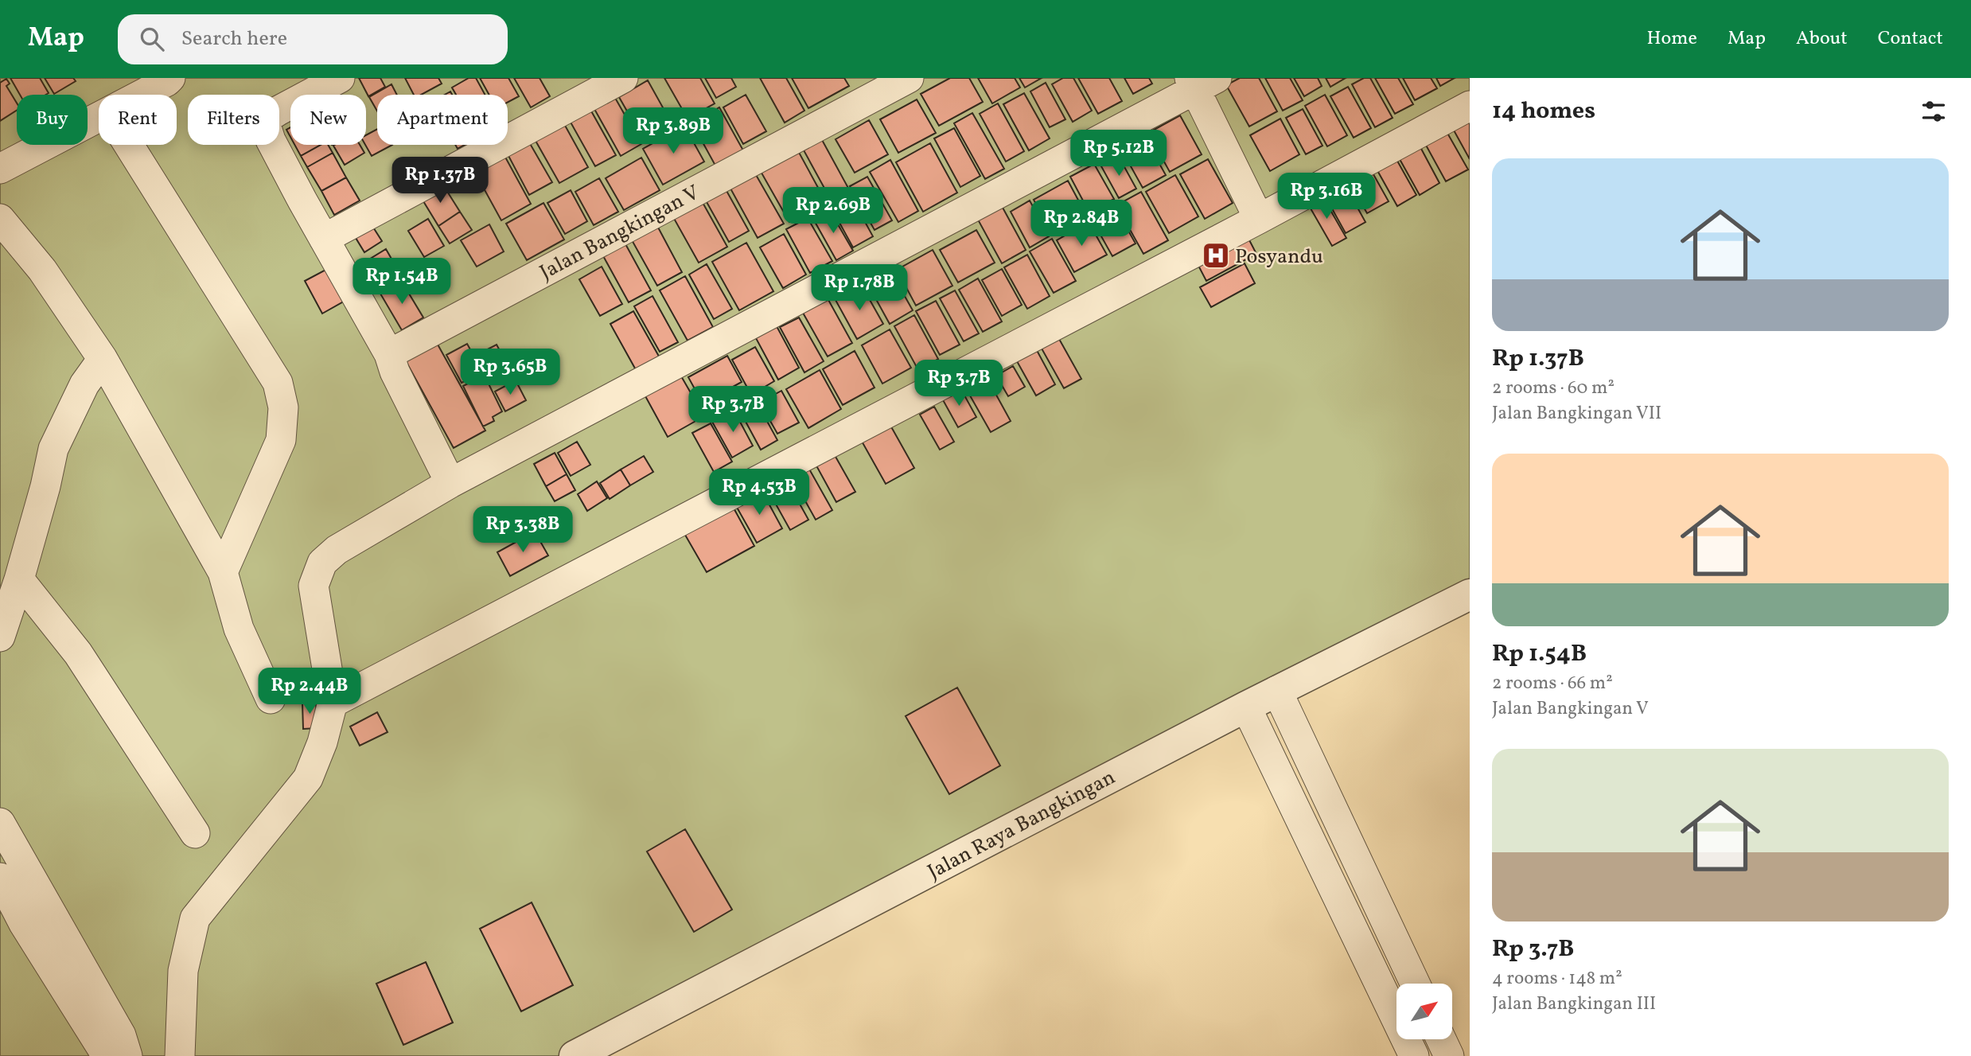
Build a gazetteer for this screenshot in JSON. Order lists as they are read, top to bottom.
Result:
{
  "streets": {
    "street": ["Jalan Bangkingan V", "Jalan Raya Bangkingan"]
  },
  "places": {
    "hospital": ["Posyandu"]
  },
  "north": "top right",
  "page": {
    "header": "Map",
    "search": "Search here",
    "nav": [
      "Home",
      "Map",
      "About",
      "Contact"
    ],
    "heading": "14 homes",
    "chip": [
      "Buy",
      "Rent",
      "Filters",
      "New",
      "Apartment"
    ],
    "price": [
      "Rp 3.89B",
      "Rp 5.12B",
      "Rp 1.37B",
      "Rp 3.16B",
      "Rp 2.69B",
      "Rp 2.84B",
      "Rp 1.54B",
      "Rp 1.78B",
      "Rp 3.65B",
      "Rp 3.7B",
      "Rp 3.7B",
      "Rp 4.53B",
      "Rp 3.38B",
      "Rp 2.44B"
    ],
    "list": [
      {
        "name": "Rp 1.37B",
        "note": "2 rooms · 60 m² · Jalan Bangkingan VII"
      },
      {
        "name": "Rp 1.54B",
        "note": "2 rooms · 66 m² · Jalan Bangkingan V"
      },
      {
        "name": "Rp 3.7B",
        "note": "4 rooms · 148 m² · Jalan Bangkingan III"
      }
    ]
  }
}
